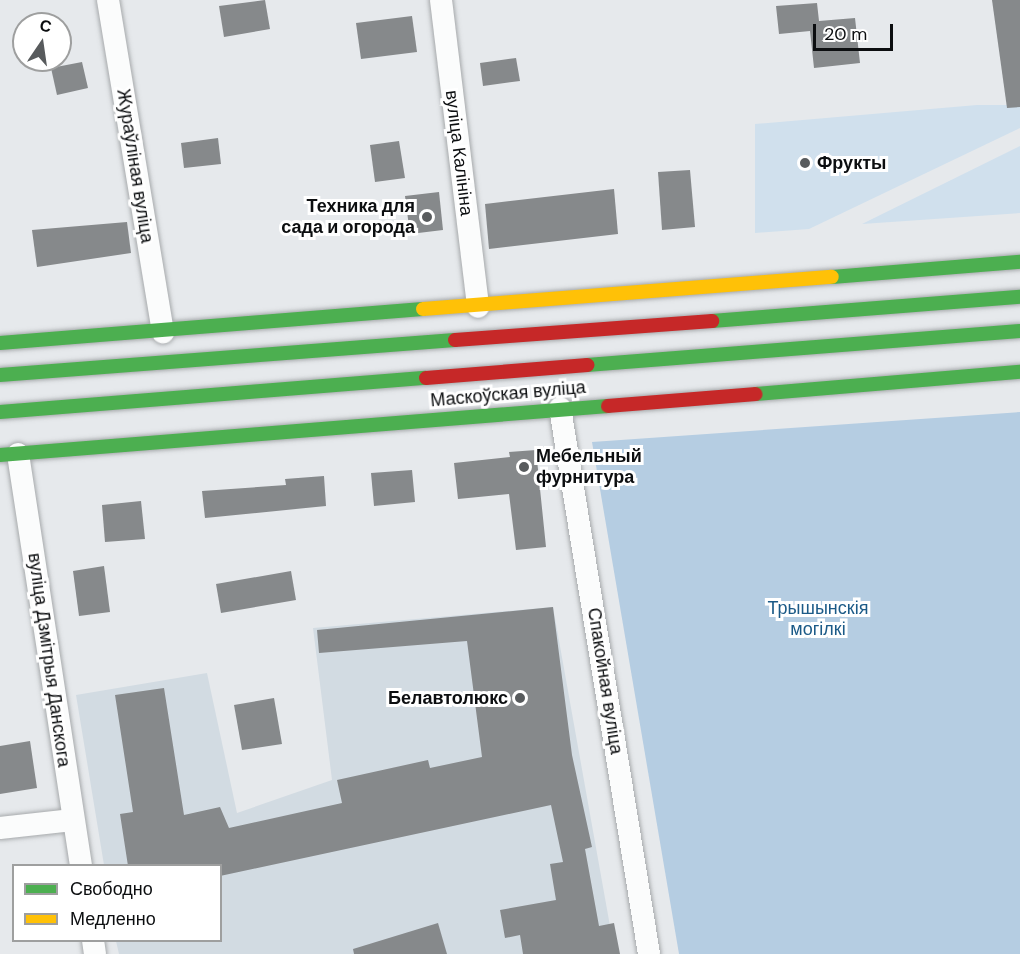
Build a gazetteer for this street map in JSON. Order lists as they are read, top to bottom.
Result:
{
  "streets": {
    "main road": ["Маскоўская вуліца"],
    "street": [
      "вуліца Калініна",
      "Жураўліная вуліца",
      "вуліца Дзмітрыя Данскога",
      "Спакойная вуліца"
    ]
  },
  "crossings": [
    ["Маскоўская вуліца", "вуліца Дзмітрыя Данскога"],
    ["Маскоўская вуліца", "Спакойная вуліца"]
  ],
  "parks": ["Трышынскія могілкі"],
  "places": [
    "Фрукты",
    "Техника для сада и огорода",
    "Мебельный фурнитура",
    "Белавтолюкс"
  ],
  "legend": ["Свободно", "Медленно"],
  "scale_bar": "20 m",
  "north": "top"
}
